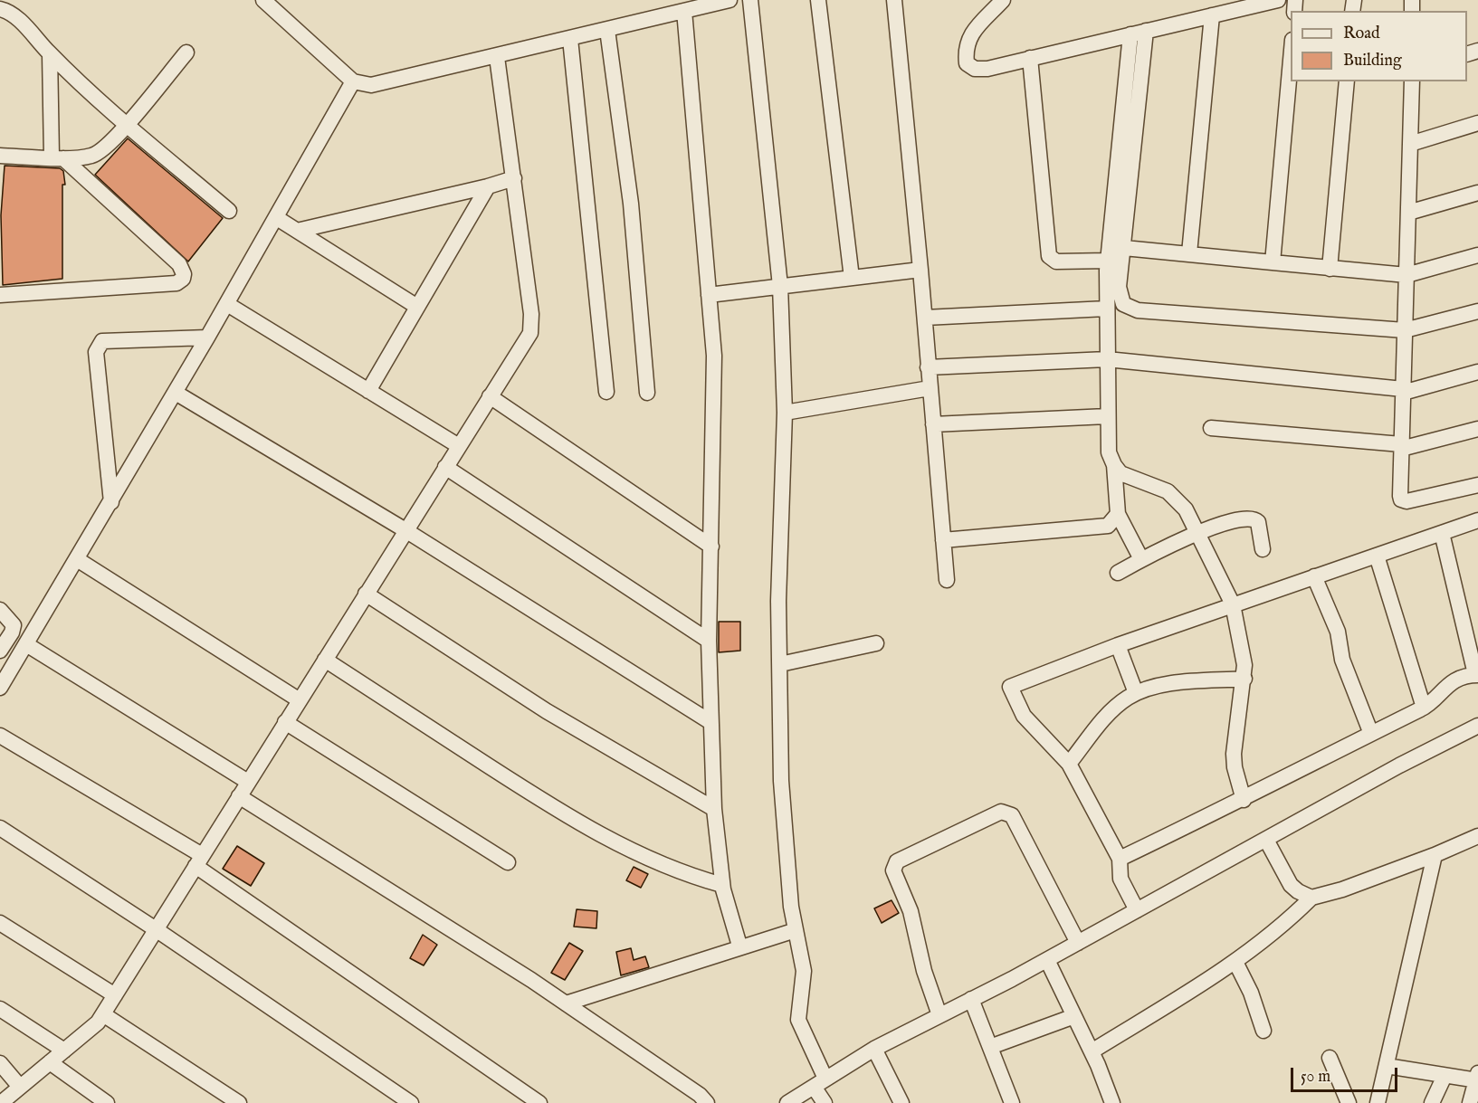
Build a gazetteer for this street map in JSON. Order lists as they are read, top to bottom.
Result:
{
  "legend": ["Road", "Building"],
  "scale_bar": "50 m"
}
